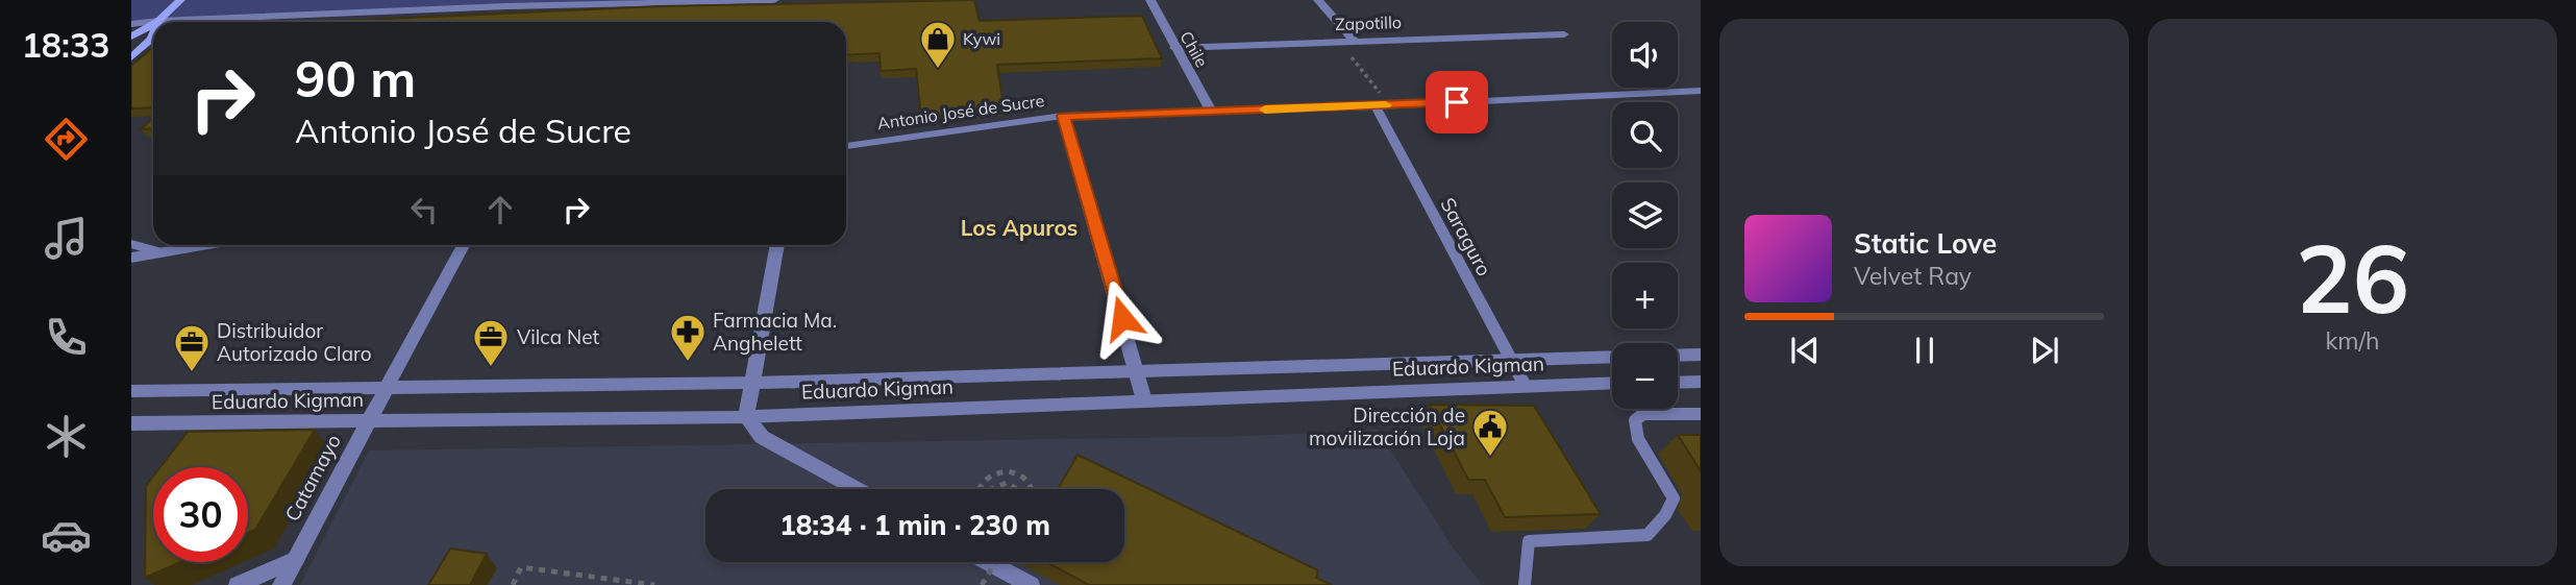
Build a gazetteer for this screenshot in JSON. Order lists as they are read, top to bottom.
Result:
{
  "streets": {
    "street": [
      "Zapotillo",
      "Chile",
      "Antonio José de Sucre",
      "Saraguro",
      "Eduardo Kigman",
      "Catamayo"
    ]
  },
  "crossings": [
    ["Zapotillo", "Chile"],
    ["Chile", "Antonio José de Sucre"],
    ["Antonio José de Sucre", "Saraguro"],
    ["Saraguro", "Eduardo Kigman"],
    ["Eduardo Kigman", "Catamayo"]
  ],
  "districts": ["Los Apuros"],
  "places": {
    "shop": ["Kywi"],
    "pharmacy": ["Farmacia Ma. Anghelett"],
    "office": ["Vilca Net", "Distribuidor Autorizado Claro"],
    "public building": ["Dirección de movilización Loja"]
  },
  "page": {
    "tabs": "18:33",
    "tile": ["26", "km/h"],
    "map_buttons": ["+", "−"],
    "turn": ["90 m", "Antonio José de Sucre"],
    "song": ["Static Love", "Velvet Ray"],
    "limit": "30",
    "trip": "18:34 · 1 min · 230 m"
  }
}
